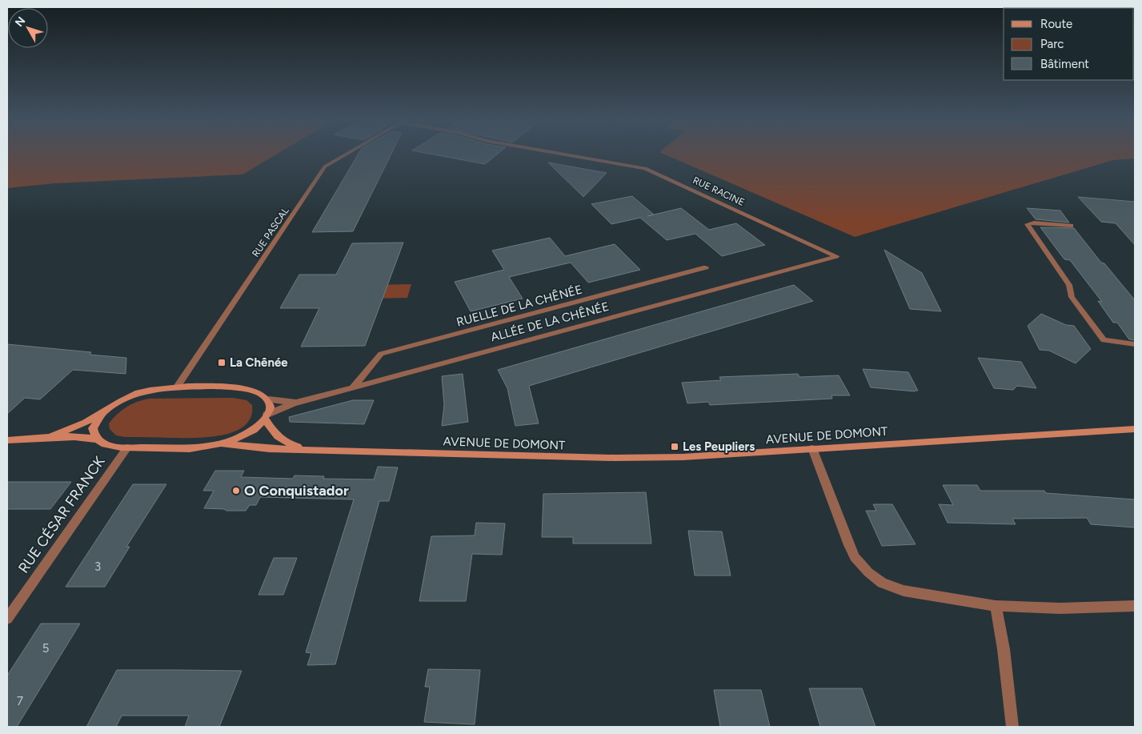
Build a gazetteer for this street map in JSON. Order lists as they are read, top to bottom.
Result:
{
  "streets": {
    "main road": ["AVENUE DE DOMONT"],
    "street": [
      "RUE RACINE",
      "RUE PASCAL",
      "RUELLE DE LA CHÊNÉE",
      "ALLÉE DE LA CHÊNÉE",
      "RUE CÉSAR FRANCK"
    ]
  },
  "crossings": [
    ["RUE RACINE", "ALLÉE DE LA CHÊNÉE"],
    ["RUELLE DE LA CHÊNÉE", "ALLÉE DE LA CHÊNÉE"]
  ],
  "places": {
    "transit": ["La Chênée", "Les Peupliers"],
    "other": ["O Conquistador"]
  },
  "house_numbers": ["3", "5", "7"],
  "legend": ["Route", "Parc", "Bâtiment"],
  "north": "top left"
}
